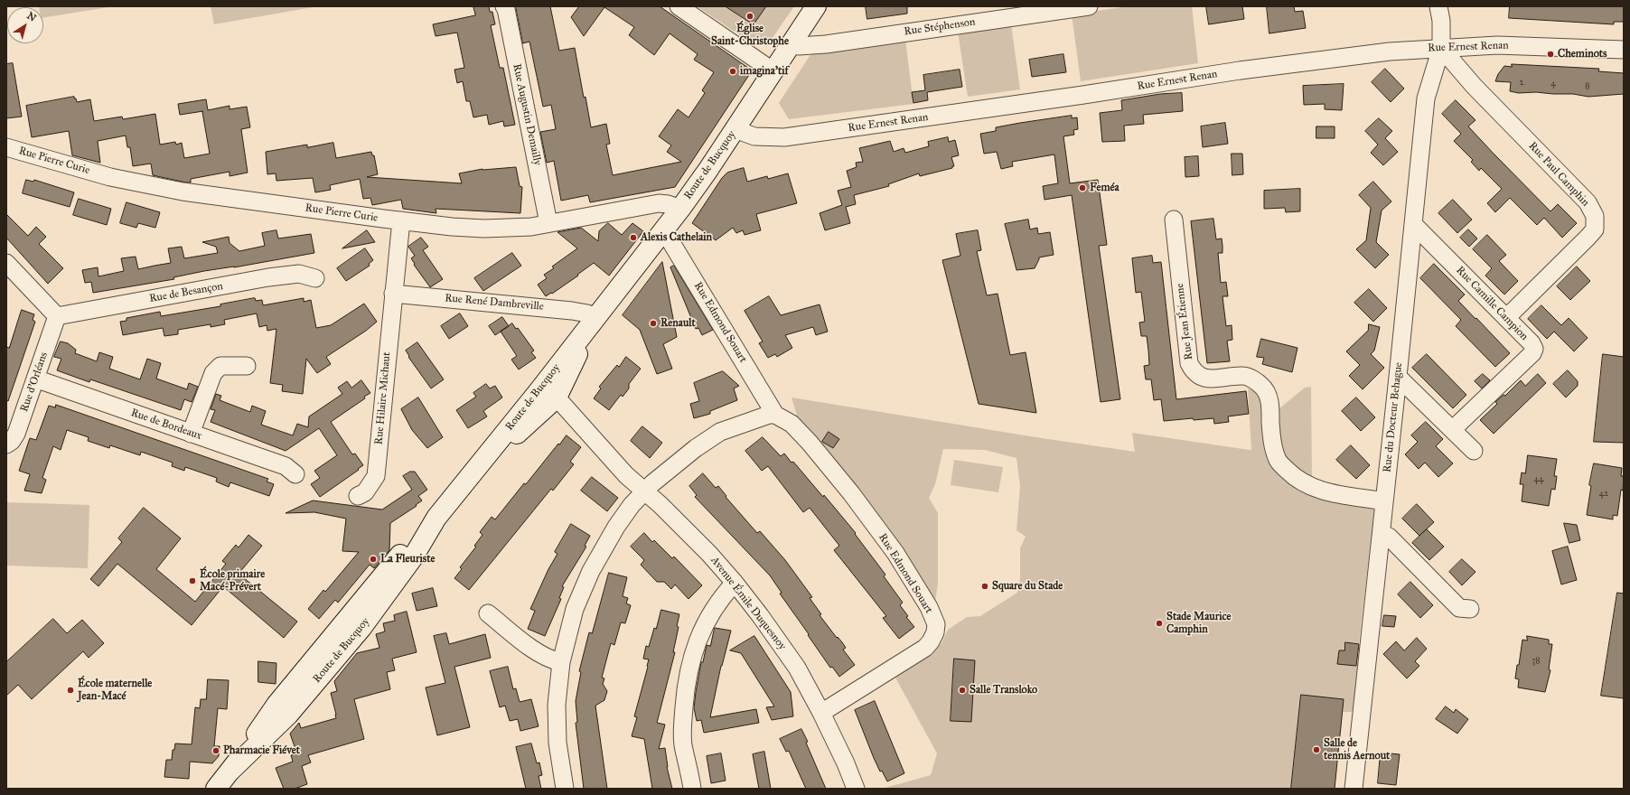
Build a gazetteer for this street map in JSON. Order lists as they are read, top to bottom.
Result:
{
  "streets": {
    "main road": ["Route de Bucquoy"],
    "street": [
      "Rue Stéphenson",
      "Rue Ernest Renan",
      "Rue Augustin Demailly",
      "Rue Pierre Curie",
      "Rue Paul Camphin",
      "Rue de Besançon",
      "Rue René Dambreville",
      "Rue Camille Campion",
      "Rue Jean Étienne",
      "Rue Edmond Souart",
      "Rue d'Orléans",
      "Rue Hilaire Michaut",
      "Rue du Docteur Behague",
      "Rue de Bordeaux",
      "Avenue Émile Duquesnoy"
    ]
  },
  "crossings": [
    ["Rue Stéphenson", "Route de Bucquoy"],
    ["Rue Ernest Renan", "Route de Bucquoy"],
    ["Rue Ernest Renan", "Rue Paul Camphin"],
    ["Rue Ernest Renan", "Rue du Docteur Behague"],
    ["Rue Augustin Demailly", "Rue Pierre Curie"],
    ["Rue Pierre Curie", "Route de Bucquoy"],
    ["Rue Pierre Curie", "Rue Hilaire Michaut"],
    ["Route de Bucquoy", "Rue René Dambreville"],
    ["Route de Bucquoy", "Rue Edmond Souart"],
    ["Route de Bucquoy", "Avenue Émile Duquesnoy"],
    ["Rue Paul Camphin", "Rue Camille Campion"],
    ["Rue Paul Camphin", "Rue du Docteur Behague"],
    ["Rue de Besançon", "Rue d'Orléans"],
    ["Rue René Dambreville", "Rue Hilaire Michaut"],
    ["Rue Camille Campion", "Rue du Docteur Behague"],
    ["Rue Jean Étienne", "Rue du Docteur Behague"],
    ["Rue Edmond Souart", "Avenue Émile Duquesnoy"],
    ["Rue d'Orléans", "Rue de Bordeaux"]
  ],
  "places": [
    "Église Saint-Christophe",
    "Cheminots",
    "imagina'tif",
    "Feméa",
    "Alexis Cathelain",
    "Renault",
    "La Fleuriste",
    "École primaire Macé-Prévert",
    "Square du Stade",
    "Stade Maurice Camphin",
    "École maternelle Jean-Macé",
    "Salle Transloko",
    "Salle de tennis Aernout",
    "Pharmacie Fiévet"
  ],
  "house_numbers": [
    "2",
    "4",
    "8",
    "44",
    "42",
    "38"
  ],
  "north": "top right"
}
